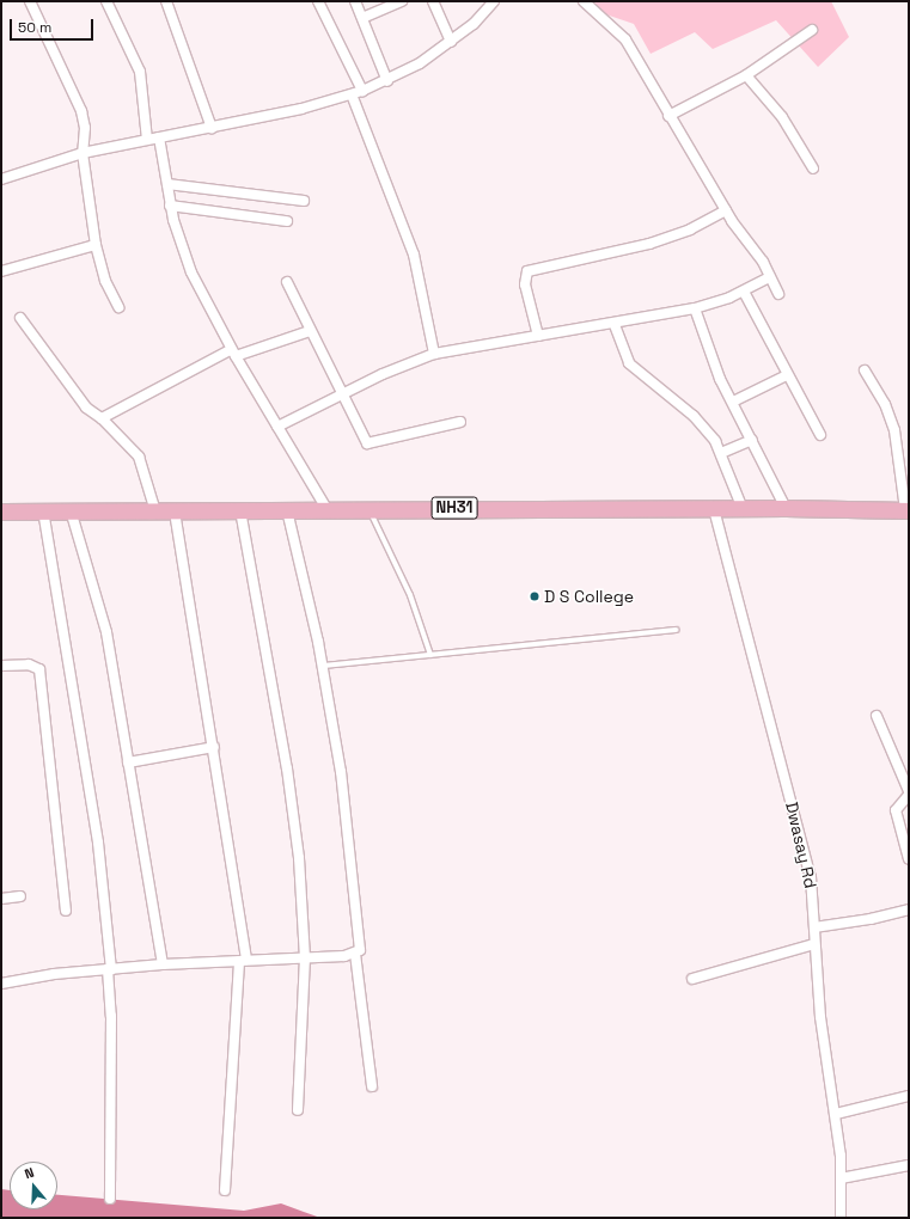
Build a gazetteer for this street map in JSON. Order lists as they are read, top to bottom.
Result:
{
  "streets": {
    "highway": ["NH31"],
    "street": ["Dwasay Rd"]
  },
  "crossings": [
    ["NH31", "Dwasay Rd"]
  ],
  "places": ["D S College"],
  "scale_bar": "50 m",
  "north": "top"
}
